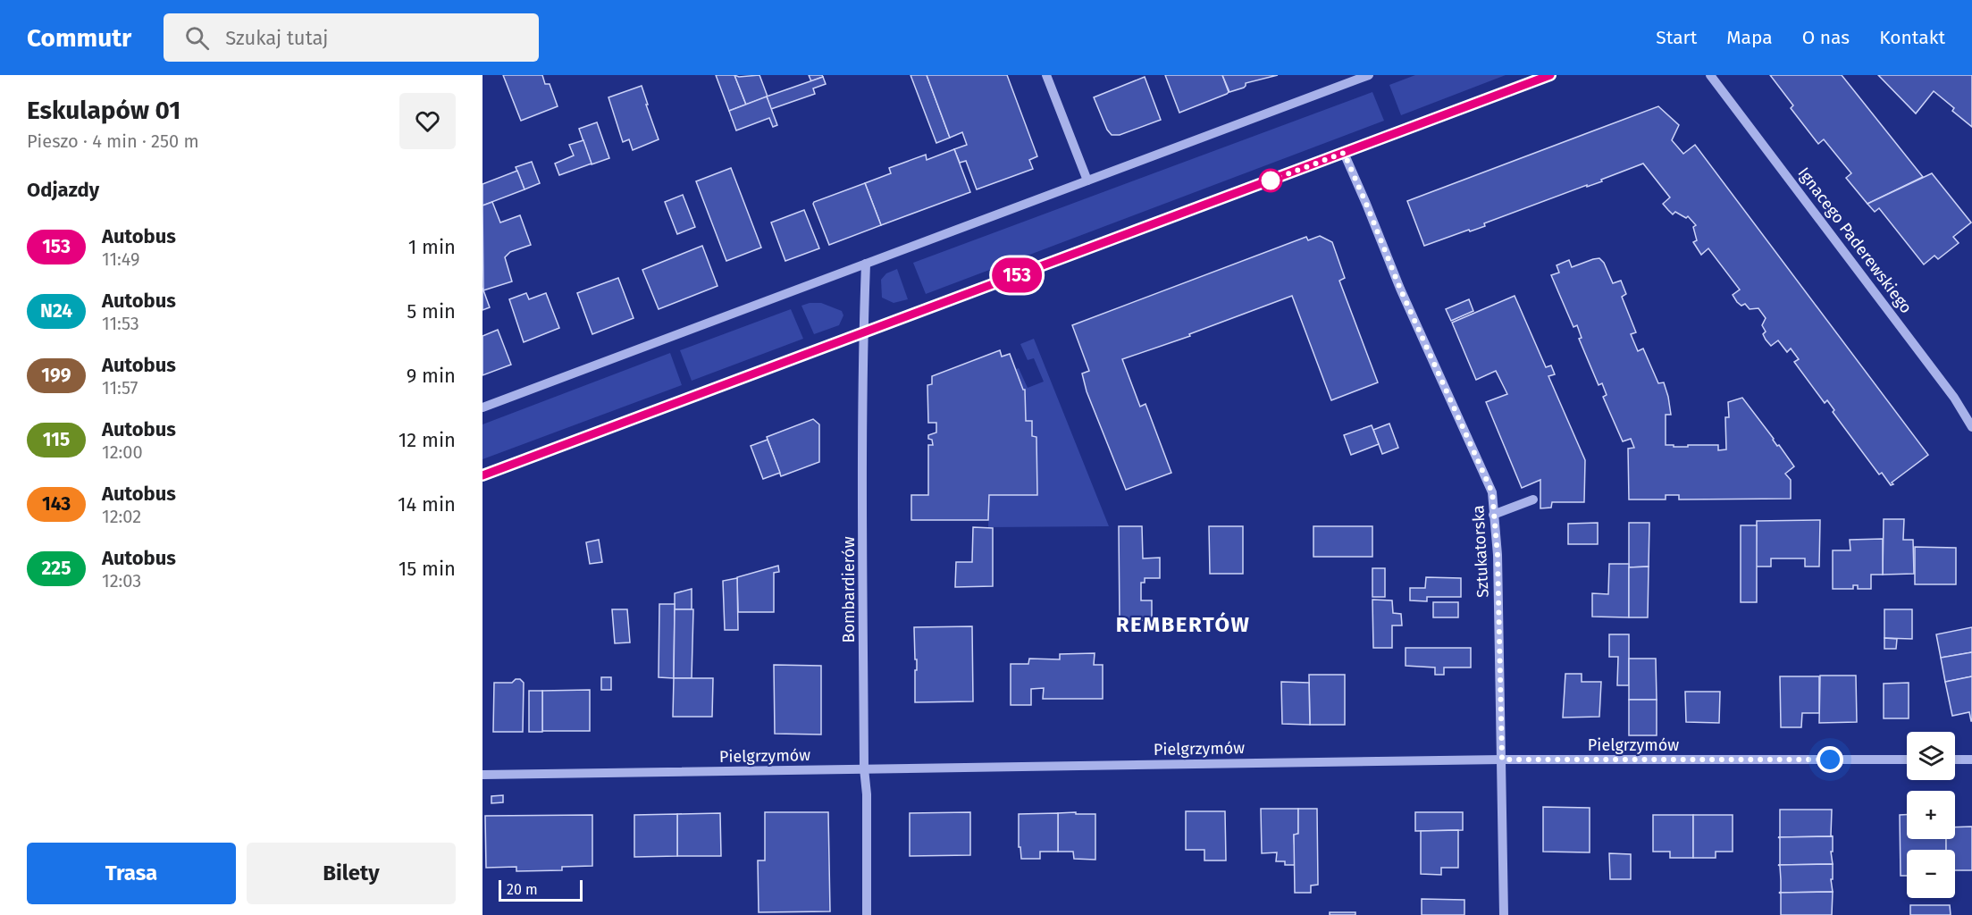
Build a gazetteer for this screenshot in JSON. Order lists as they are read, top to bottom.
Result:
{
  "streets": {
    "street": [
      "Ignacego Paderewskiego",
      "Sztukatorska",
      "Bombardierów",
      "Pielgrzymów"
    ]
  },
  "crossings": [
    ["Sztukatorska", "Pielgrzymów"],
    ["Bombardierów", "Pielgrzymów"]
  ],
  "districts": ["REMBERTÓW"],
  "lines": ["bus line 153"],
  "scale_bar": "20 m",
  "page": {
    "header": "Commutr",
    "search": "Szukaj tutaj",
    "nav": [
      "Start",
      "Mapa",
      "O nas",
      "Kontakt"
    ],
    "heading": [
      ["Eskulapów 01", "Pieszo · 4 min · 250 m"],
      "Odjazdy"
    ],
    "on_map": "153",
    "list": [
      {
        "mark": "153",
        "name": "Autobus",
        "note": "11:49",
        "value": "1 min"
      },
      {
        "mark": "N24",
        "name": "Autobus",
        "note": "11:53",
        "value": "5 min"
      },
      {
        "mark": "199",
        "name": "Autobus",
        "note": "11:57",
        "value": "9 min"
      },
      {
        "mark": "115",
        "name": "Autobus",
        "note": "12:00",
        "value": "12 min"
      },
      {
        "mark": "143",
        "name": "Autobus",
        "note": "12:02",
        "value": "14 min"
      },
      {
        "mark": "225",
        "name": "Autobus",
        "note": "12:03",
        "value": "15 min"
      }
    ],
    "map_buttons": ["+", "−"],
    "buttons": ["Trasa", "Bilety"],
    "scale": "20 m"
  }
}
